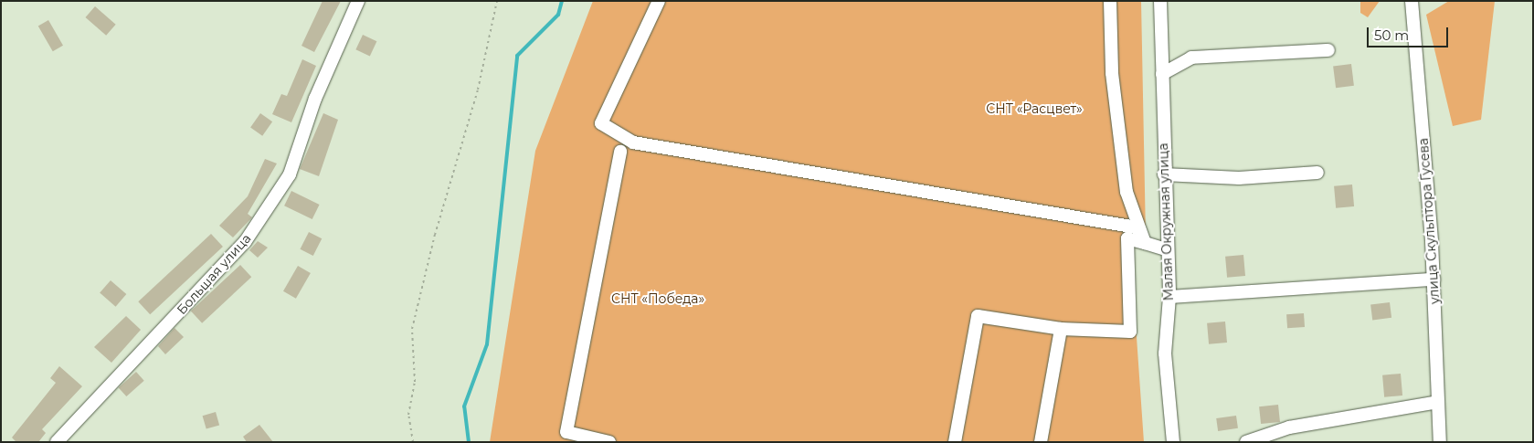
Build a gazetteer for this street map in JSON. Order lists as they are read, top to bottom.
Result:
{
  "streets": {
    "street": ["улица Скульптора Гусева", "Малая Окружная улица", "Большая улица"]
  },
  "parks": ["СНТ «Расцвет»", "СНТ «Победа»"],
  "scale_bar": "50 m"
}
